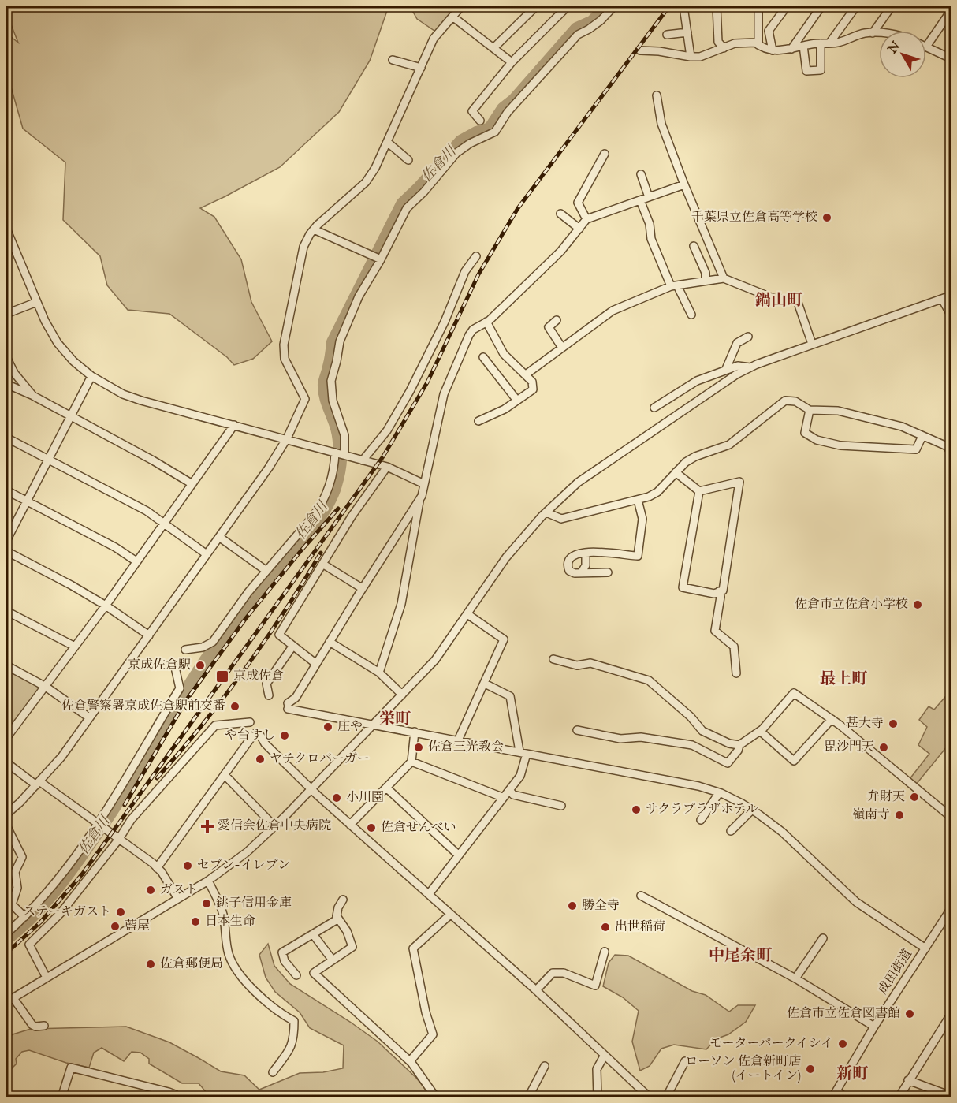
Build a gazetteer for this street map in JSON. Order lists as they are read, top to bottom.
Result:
{
  "streets": {
    "street": ["成田街道"]
  },
  "districts": [
    "鍋山町",
    "最上町",
    "栄町",
    "中尾余町",
    "新町"
  ],
  "water": ["佐倉川"],
  "places": {
    "other": [
      "千葉県立佐倉高等学校",
      "佐倉市立佐倉小学校",
      "京成佐倉駅",
      "佐倉警察署京成佐倉駅前交番",
      "甚大寺",
      "庄や",
      "や台すし",
      "佐倉三光教会",
      "毘沙門天",
      "ヤチクロバーガー",
      "弁財天",
      "小川園",
      "サクラプラザホテル",
      "嶺南寺",
      "佐倉せんべい",
      "セブン-イレブン",
      "ガスト",
      "銚子信用金庫",
      "勝全寺",
      "ステーキガスト",
      "日本生命",
      "藍屋",
      "出世稲荷",
      "佐倉郵便局",
      "佐倉市立佐倉図書館",
      "モーターパークイシイ",
      "ローソン 佐倉新町店 (イートイン)"
    ],
    "transit": ["京成佐倉"],
    "health": ["愛信会佐倉中央病院"]
  },
  "north": "top left"
}
